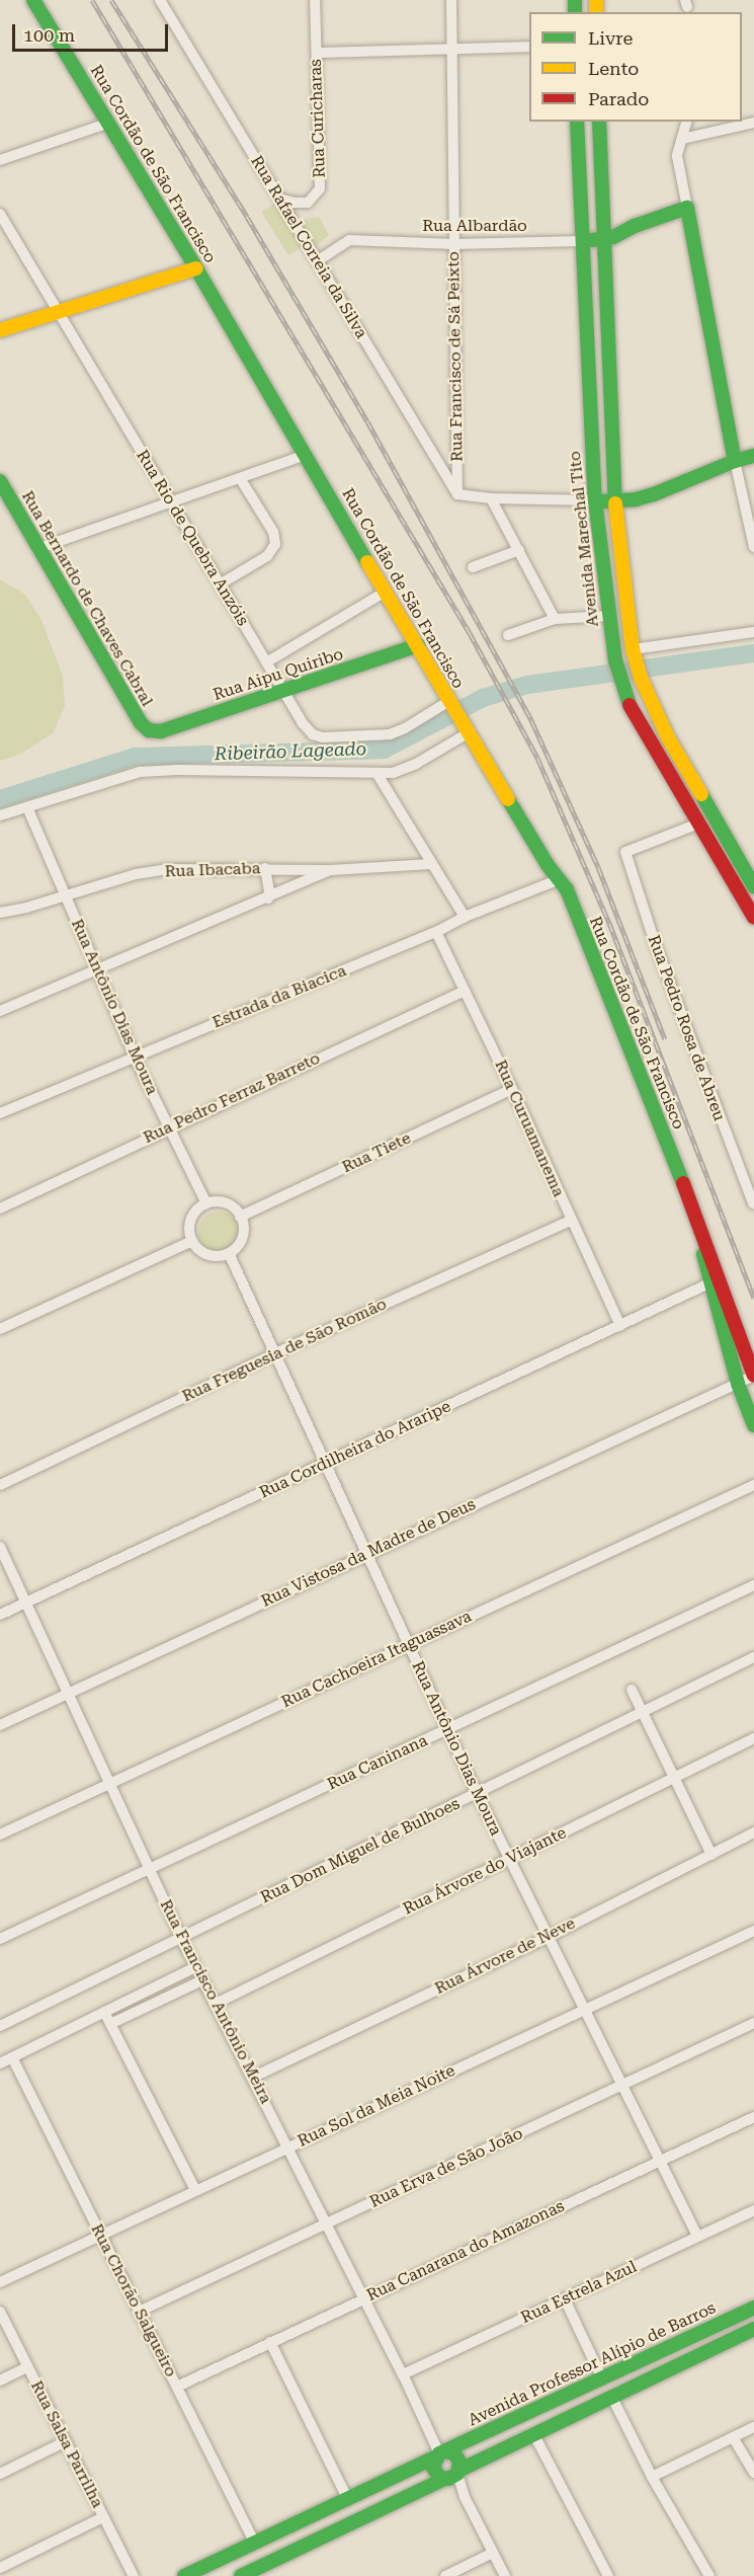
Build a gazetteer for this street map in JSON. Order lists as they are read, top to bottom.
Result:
{
  "streets": {
    "street": [
      "Rua Curicharas",
      "Rua Cordão de São Francisco",
      "Rua Albardão",
      "Rua Rafael Correia da Silva",
      "Rua Francisco de Sá Peixto",
      "Rua Rio de Quebra Anzóis",
      "Avenida Marechal Tito",
      "Rua Bernardo de Chaves Cabral",
      "Rua Aipu Quiribo",
      "Rua Ibacaba",
      "Estrada da Biacica",
      "Rua Antônio Dias Moura",
      "Rua Pedro Rosa de Abreu",
      "Rua Pedro Ferraz Barreto",
      "Rua Curuamanema",
      "Rua Tiete",
      "Rua Freguesia de São Romão",
      "Rua Cordilheira do Araripe",
      "Rua Vistosa da Madre de Deus",
      "Rua Cachoeira Itaguassava",
      "Rua Caninana",
      "Rua Dom Miguel de Bulhoes",
      "Rua Árvore do Viajante",
      "Rua Árvore de Neve",
      "Rua Francisco Antônio Meira",
      "Rua Sol da Meia Noite",
      "Rua Erva de São João",
      "Rua Canarana do Amazonas",
      "Rua Estrela Azul",
      "Rua Chorão Salgueiro",
      "Avenida Professor Alípio de Barros",
      "Rua Salsa Parrilha"
    ]
  },
  "crossings": [
    ["Rua Curicharas", "Rua Rafael Correia da Silva"],
    ["Rua Cordão de São Francisco", "Rua Rio de Quebra Anzóis"],
    ["Rua Cordão de São Francisco", "Rua Aipu Quiribo"],
    ["Rua Cordão de São Francisco", "Estrada da Biacica"],
    ["Rua Cordão de São Francisco", "Rua Cordilheira do Araripe"],
    ["Rua Albardão", "Rua Rafael Correia da Silva"],
    ["Rua Albardão", "Rua Francisco de Sá Peixto"],
    ["Rua Albardão", "Avenida Marechal Tito"],
    ["Rua Rafael Correia da Silva", "Rua Francisco de Sá Peixto"],
    ["Rua Rio de Quebra Anzóis", "Rua Aipu Quiribo"],
    ["Avenida Marechal Tito", "Rua Pedro Rosa de Abreu"],
    ["Rua Bernardo de Chaves Cabral", "Rua Aipu Quiribo"],
    ["Rua Ibacaba", "Rua Antônio Dias Moura"],
    ["Estrada da Biacica", "Rua Antônio Dias Moura"],
    ["Estrada da Biacica", "Rua Curuamanema"],
    ["Rua Antônio Dias Moura", "Rua Pedro Ferraz Barreto"],
    ["Rua Antônio Dias Moura", "Rua Tiete"],
    ["Rua Antônio Dias Moura", "Rua Freguesia de São Romão"],
    ["Rua Antônio Dias Moura", "Rua Cordilheira do Araripe"],
    ["Rua Antônio Dias Moura", "Rua Vistosa da Madre de Deus"],
    ["Rua Antônio Dias Moura", "Rua Cachoeira Itaguassava"],
    ["Rua Antônio Dias Moura", "Rua Caninana"],
    ["Rua Antônio Dias Moura", "Rua Dom Miguel de Bulhoes"],
    ["Rua Antônio Dias Moura", "Rua Árvore do Viajante"],
    ["Rua Antônio Dias Moura", "Rua Árvore de Neve"],
    ["Rua Antônio Dias Moura", "Rua Sol da Meia Noite"],
    ["Rua Antônio Dias Moura", "Rua Erva de São João"],
    ["Rua Antônio Dias Moura", "Rua Canarana do Amazonas"],
    ["Rua Antônio Dias Moura", "Rua Estrela Azul"],
    ["Rua Pedro Ferraz Barreto", "Rua Curuamanema"],
    ["Rua Curuamanema", "Rua Tiete"],
    ["Rua Curuamanema", "Rua Freguesia de São Romão"],
    ["Rua Curuamanema", "Rua Cordilheira do Araripe"],
    ["Rua Cordilheira do Araripe", "Rua Francisco Antônio Meira"],
    ["Rua Vistosa da Madre de Deus", "Rua Francisco Antônio Meira"],
    ["Rua Cachoeira Itaguassava", "Rua Francisco Antônio Meira"],
    ["Rua Caninana", "Rua Francisco Antônio Meira"],
    ["Rua Dom Miguel de Bulhoes", "Rua Francisco Antônio Meira"],
    ["Rua Árvore do Viajante", "Rua Francisco Antônio Meira"],
    ["Rua Árvore de Neve", "Rua Francisco Antônio Meira"],
    ["Rua Francisco Antônio Meira", "Rua Sol da Meia Noite"],
    ["Rua Francisco Antônio Meira", "Rua Erva de São João"],
    ["Rua Francisco Antônio Meira", "Rua Canarana do Amazonas"],
    ["Rua Francisco Antônio Meira", "Rua Estrela Azul"],
    ["Rua Francisco Antônio Meira", "Avenida Professor Alípio de Barros"],
    ["Rua Sol da Meia Noite", "Rua Chorão Salgueiro"],
    ["Rua Erva de São João", "Rua Chorão Salgueiro"],
    ["Rua Canarana do Amazonas", "Rua Chorão Salgueiro"],
    ["Rua Chorão Salgueiro", "Avenida Professor Alípio de Barros"]
  ],
  "water": ["Ribeirão Lageado"],
  "legend": ["Livre", "Lento", "Parado"],
  "scale_bar": "100 m"
}
